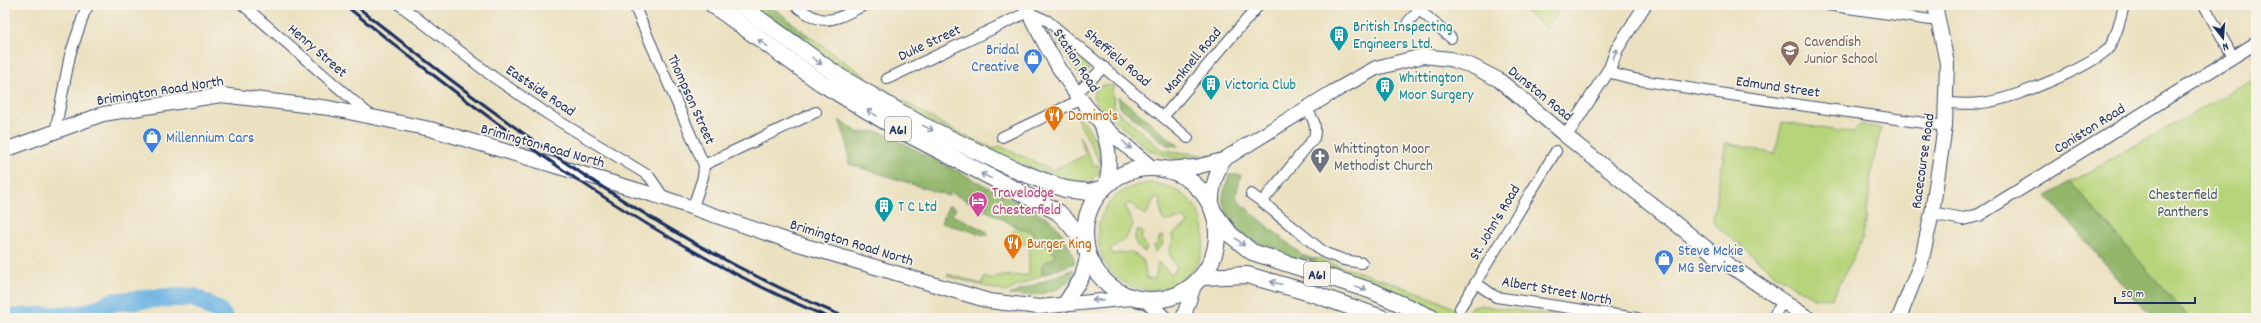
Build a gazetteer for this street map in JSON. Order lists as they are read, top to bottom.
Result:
{
  "streets": {
    "highway": ["A61"],
    "main road": [
      "Station Road",
      "Brimington Road North",
      "Dunston Road",
      "Racecourse Road"
    ],
    "street": [
      "Duke Street",
      "Henry Street",
      "Sheffield Road",
      "Manknell Road",
      "Edmund Street",
      "Eastside Road",
      "Thompson Street",
      "Coniston Road",
      "St. John's Road",
      "Albert Street North"
    ]
  },
  "crossings": [
    ["Duke Street", "Sheffield Road"],
    ["Duke Street", "Station Road"],
    ["Henry Street", "Brimington Road North"],
    ["Sheffield Road", "Station Road"],
    ["Sheffield Road", "Manknell Road"],
    ["Station Road", "Brimington Road North"],
    ["Station Road", "Dunston Road"],
    ["Station Road", "A61"],
    ["Edmund Street", "Racecourse Road"],
    ["Brimington Road North", "Eastside Road"],
    ["Brimington Road North", "Dunston Road"],
    ["Brimington Road North", "Thompson Street"],
    ["Brimington Road North", "A61"],
    ["Dunston Road", "A61"],
    ["Coniston Road", "Racecourse Road"],
    ["St. John's Road", "Albert Street North"]
  ],
  "parks": ["Chesterfield Panthers"],
  "places": {
    "building": [
      "British Inspecting Engineers Ltd.",
      "Victoria Club",
      "Whittington Moor Surgery",
      "T C Ltd"
    ],
    "school or university": ["Cavendish Junior School"],
    "shop": ["Bridal Creative", "Millennium Cars", "Steve Mckie MG Services"],
    "restaurant": ["Domino's", "Burger King"],
    "church": ["Whittington Moor Methodist Church"],
    "hotel": ["Travelodge Chesterfield"]
  },
  "scale_bar": "50 m",
  "north": "bottom"
}
